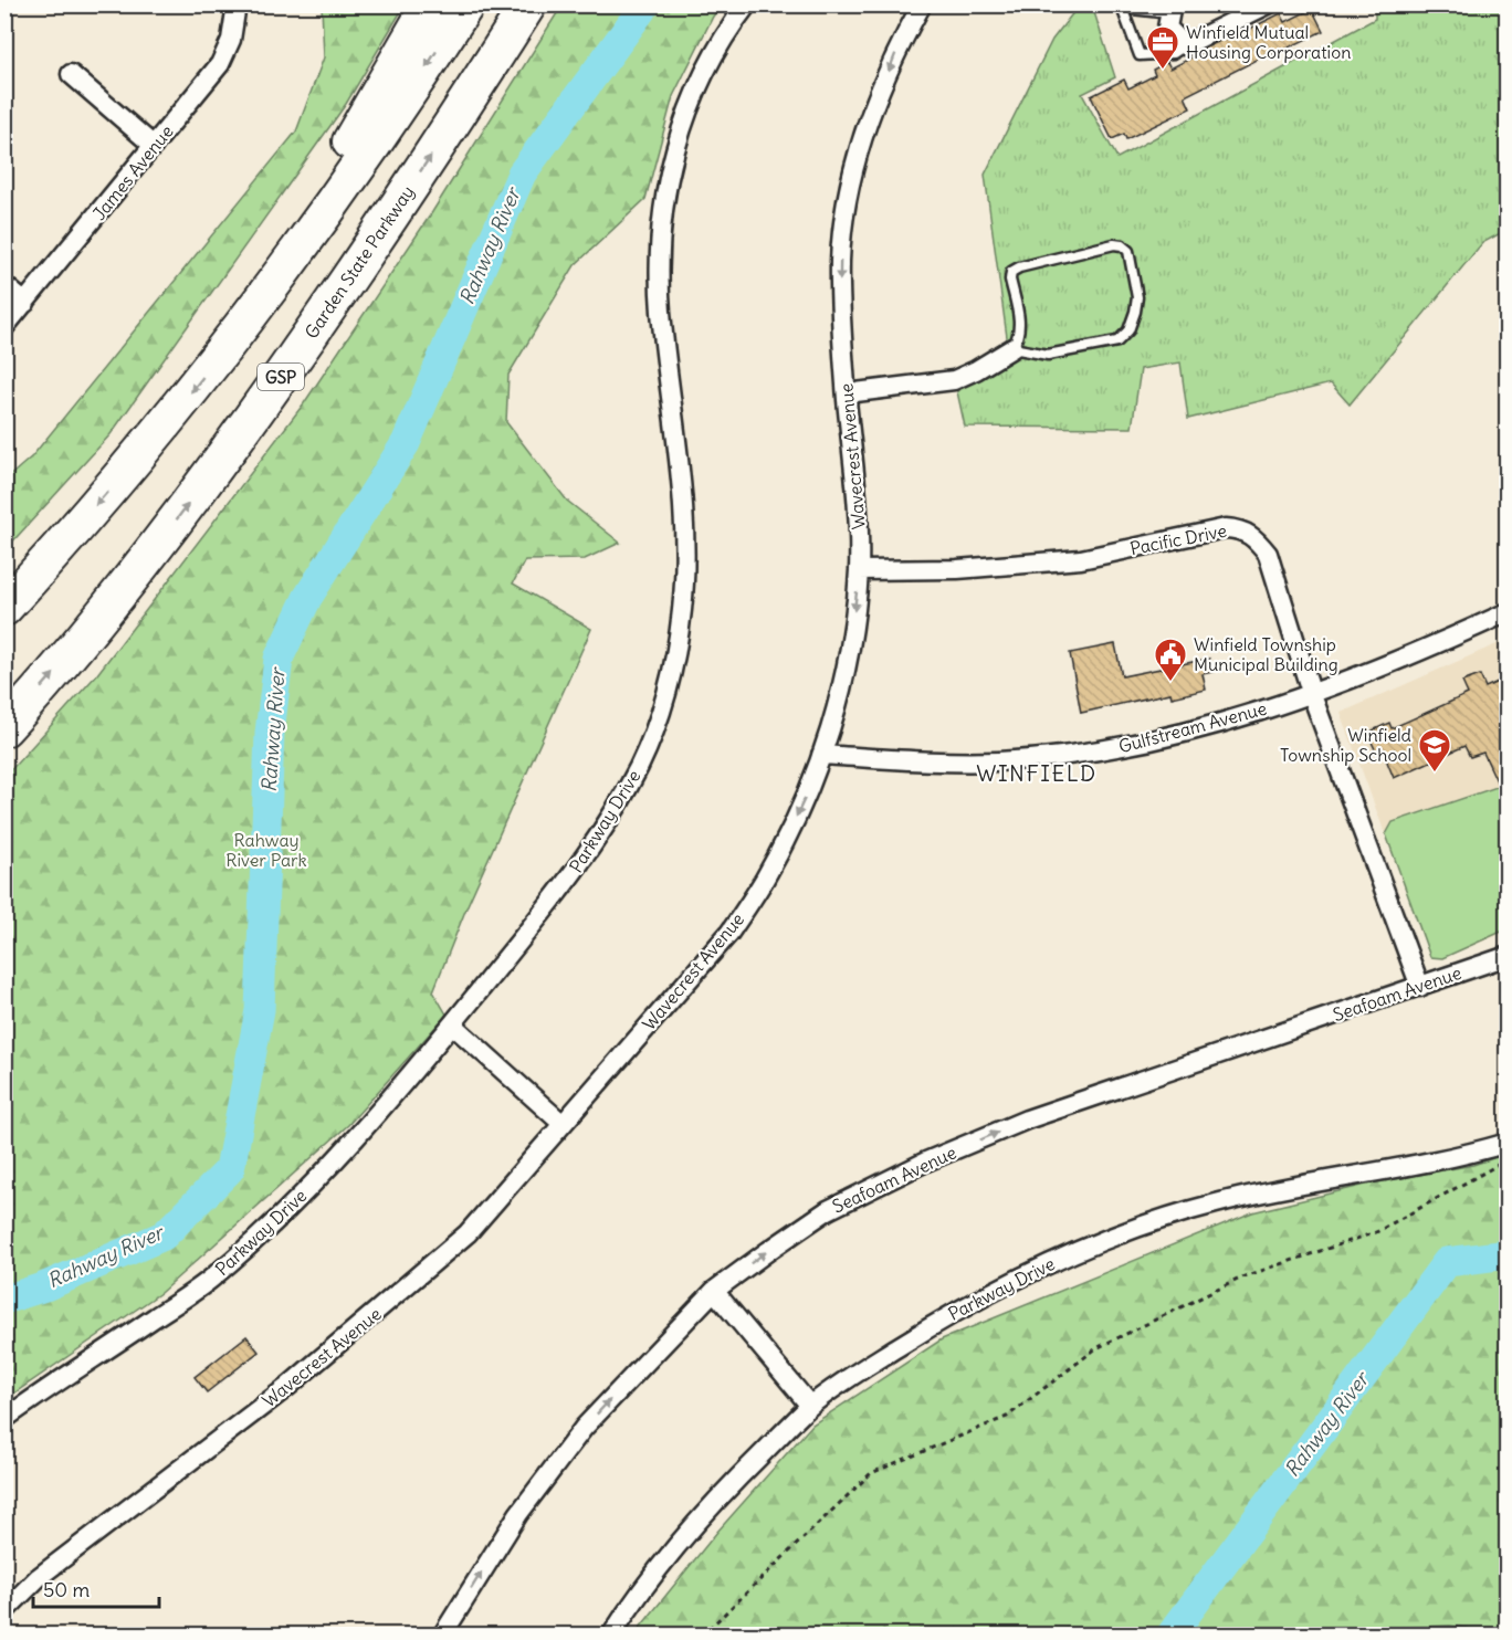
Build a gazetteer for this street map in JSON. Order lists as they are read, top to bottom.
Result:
{
  "streets": {
    "highway": ["Garden State Parkway", "GSP"],
    "street": [
      "James Avenue",
      "Wavecrest Avenue",
      "Pacific Drive",
      "Gulfstream Avenue",
      "Parkway Drive",
      "Seafoam Avenue"
    ]
  },
  "crossings": [
    ["Wavecrest Avenue", "Pacific Drive"],
    ["Wavecrest Avenue", "Gulfstream Avenue"],
    ["Pacific Drive", "Gulfstream Avenue"],
    ["Pacific Drive", "Seafoam Avenue"]
  ],
  "one_way": ["Wavecrest Avenue", "Seafoam Avenue"],
  "districts": ["WINFIELD"],
  "water": ["Rahway River"],
  "parks": ["Rahway River Park"],
  "places": {
    "office": ["Winfield Mutual Housing Corporation"],
    "public building": ["Winfield Township Municipal Building"],
    "school or university": ["Winfield Township School"]
  },
  "scale_bar": "50 m"
}
